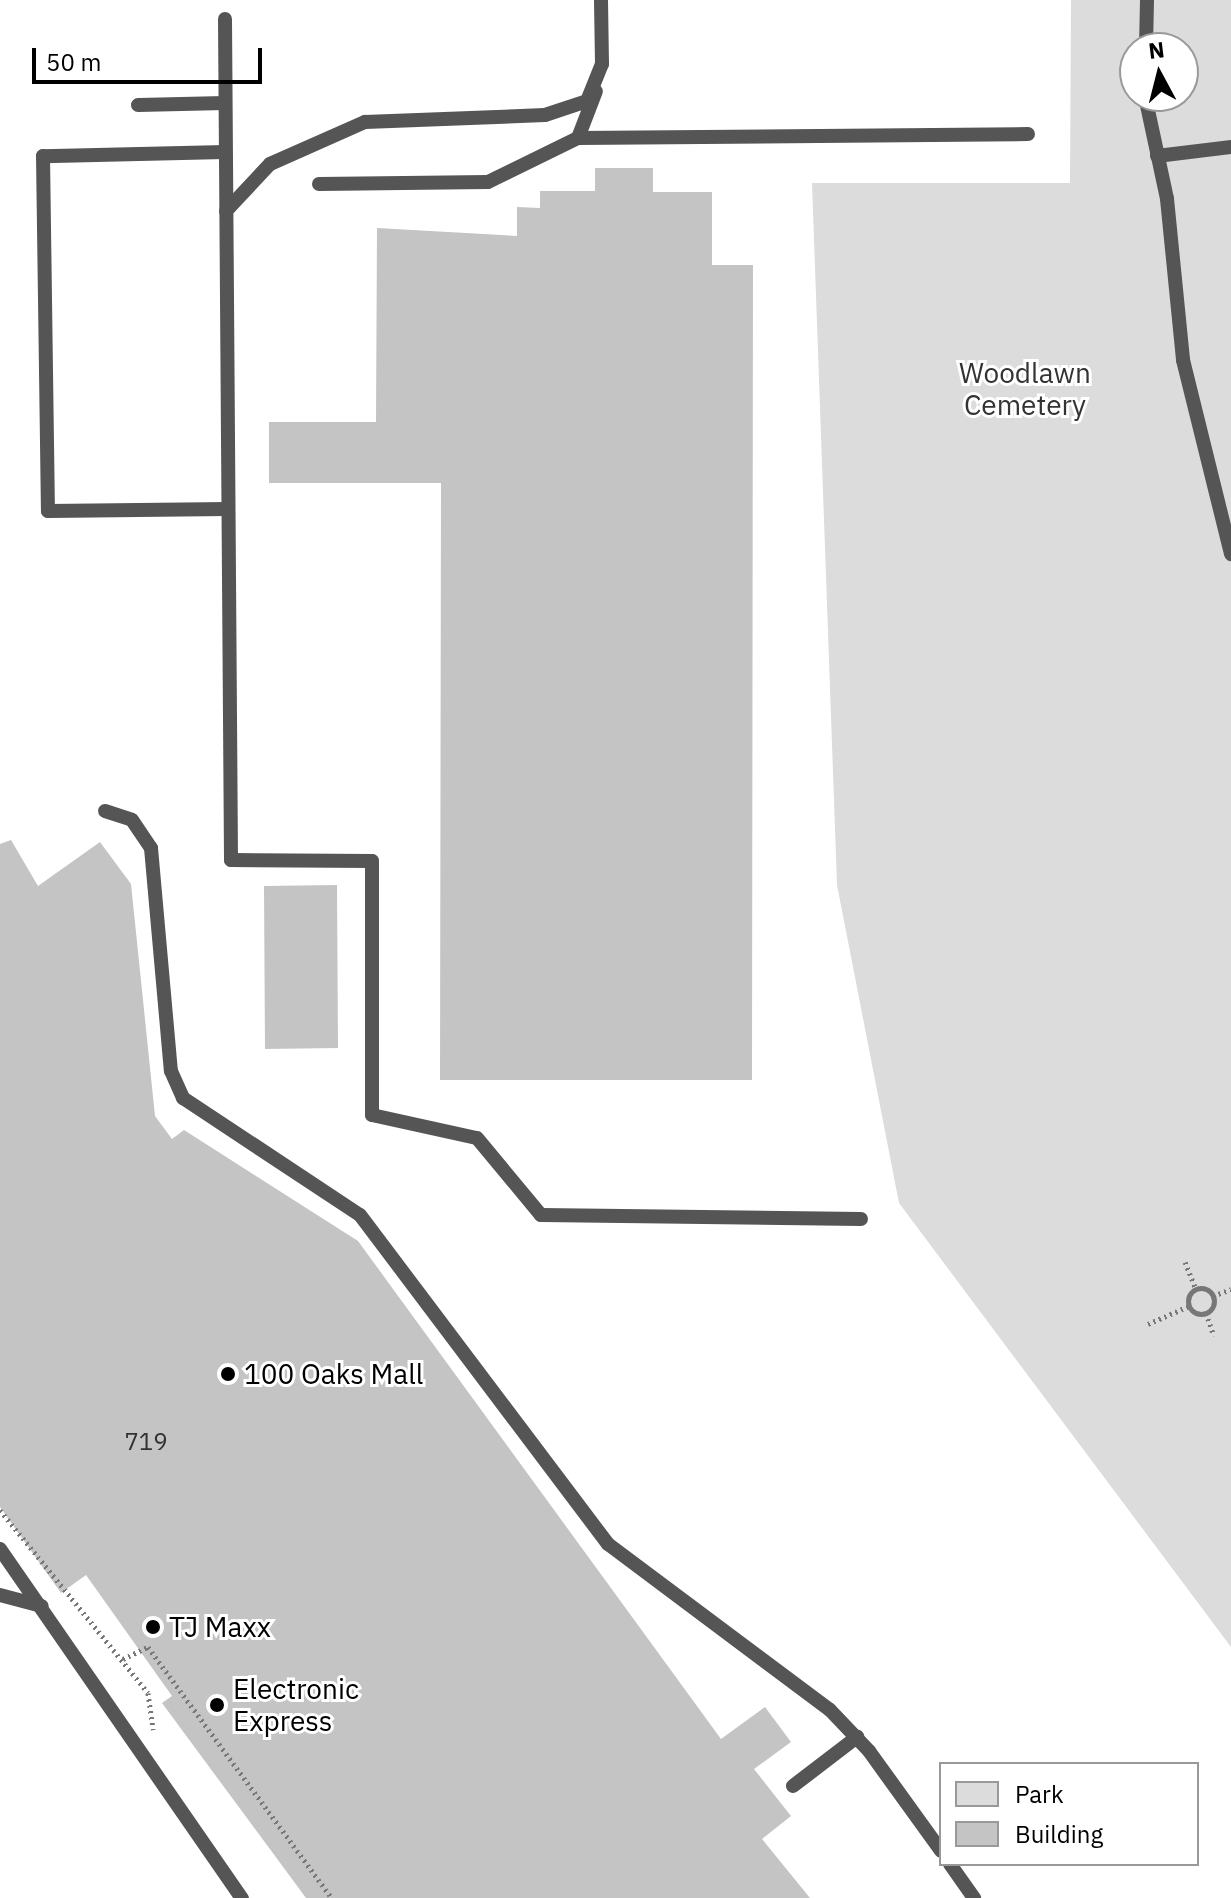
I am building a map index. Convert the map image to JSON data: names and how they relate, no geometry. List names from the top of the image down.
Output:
{
  "parks": ["Woodlawn Cemetery"],
  "places": ["100 Oaks Mall", "TJ Maxx", "Electronic Express"],
  "house_numbers": ["719"],
  "legend": ["Park", "Building"],
  "scale_bar": "50 m",
  "north": "top"
}
